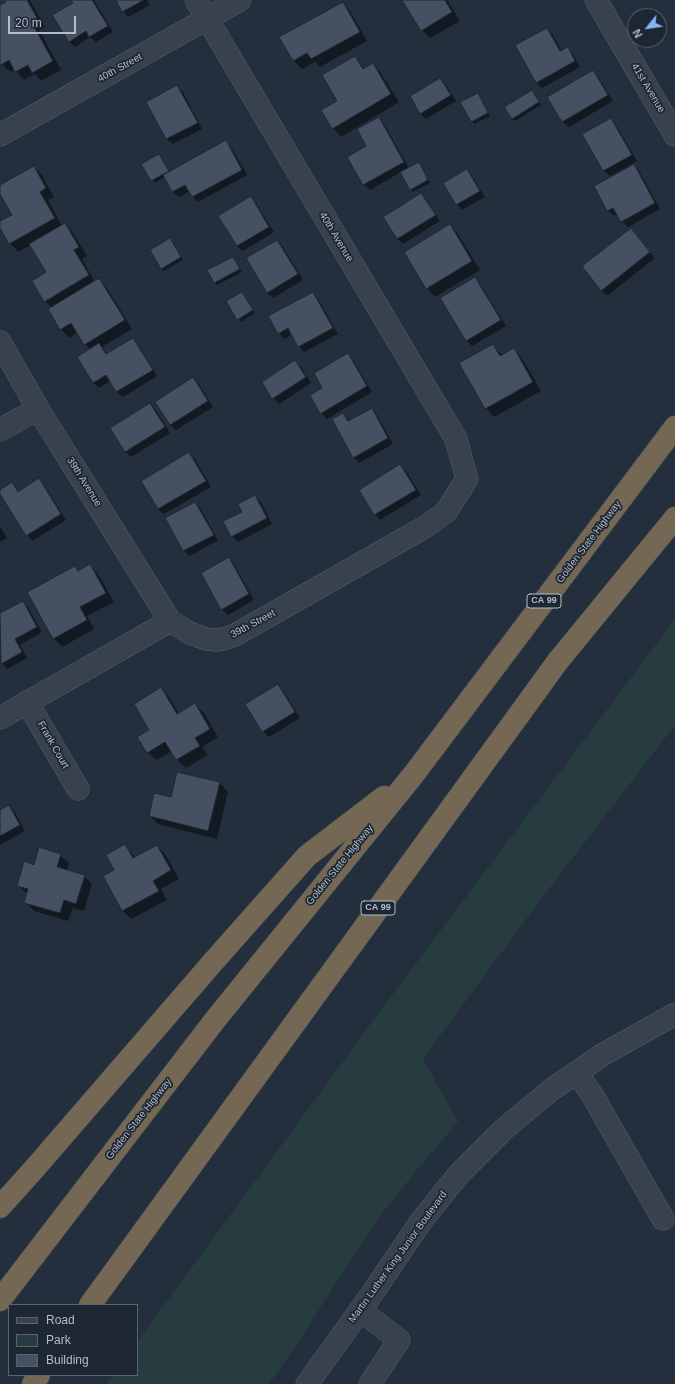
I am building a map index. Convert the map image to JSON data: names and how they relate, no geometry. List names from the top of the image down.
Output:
{
  "streets": {
    "highway": ["Golden State Highway", "CA 99"],
    "street": [
      "40th Street",
      "41st Avenue",
      "40th Avenue",
      "39th Avenue",
      "39th Street",
      "Frank Court",
      "Martin Luther King Junior Boulevard"
    ]
  },
  "crossings": [
    ["40th Street", "40th Avenue"],
    ["40th Avenue", "39th Street"],
    ["39th Avenue", "39th Street"]
  ],
  "legend": ["Road", "Park", "Building"],
  "scale_bar": "20 m",
  "north": "bottom left"
}
